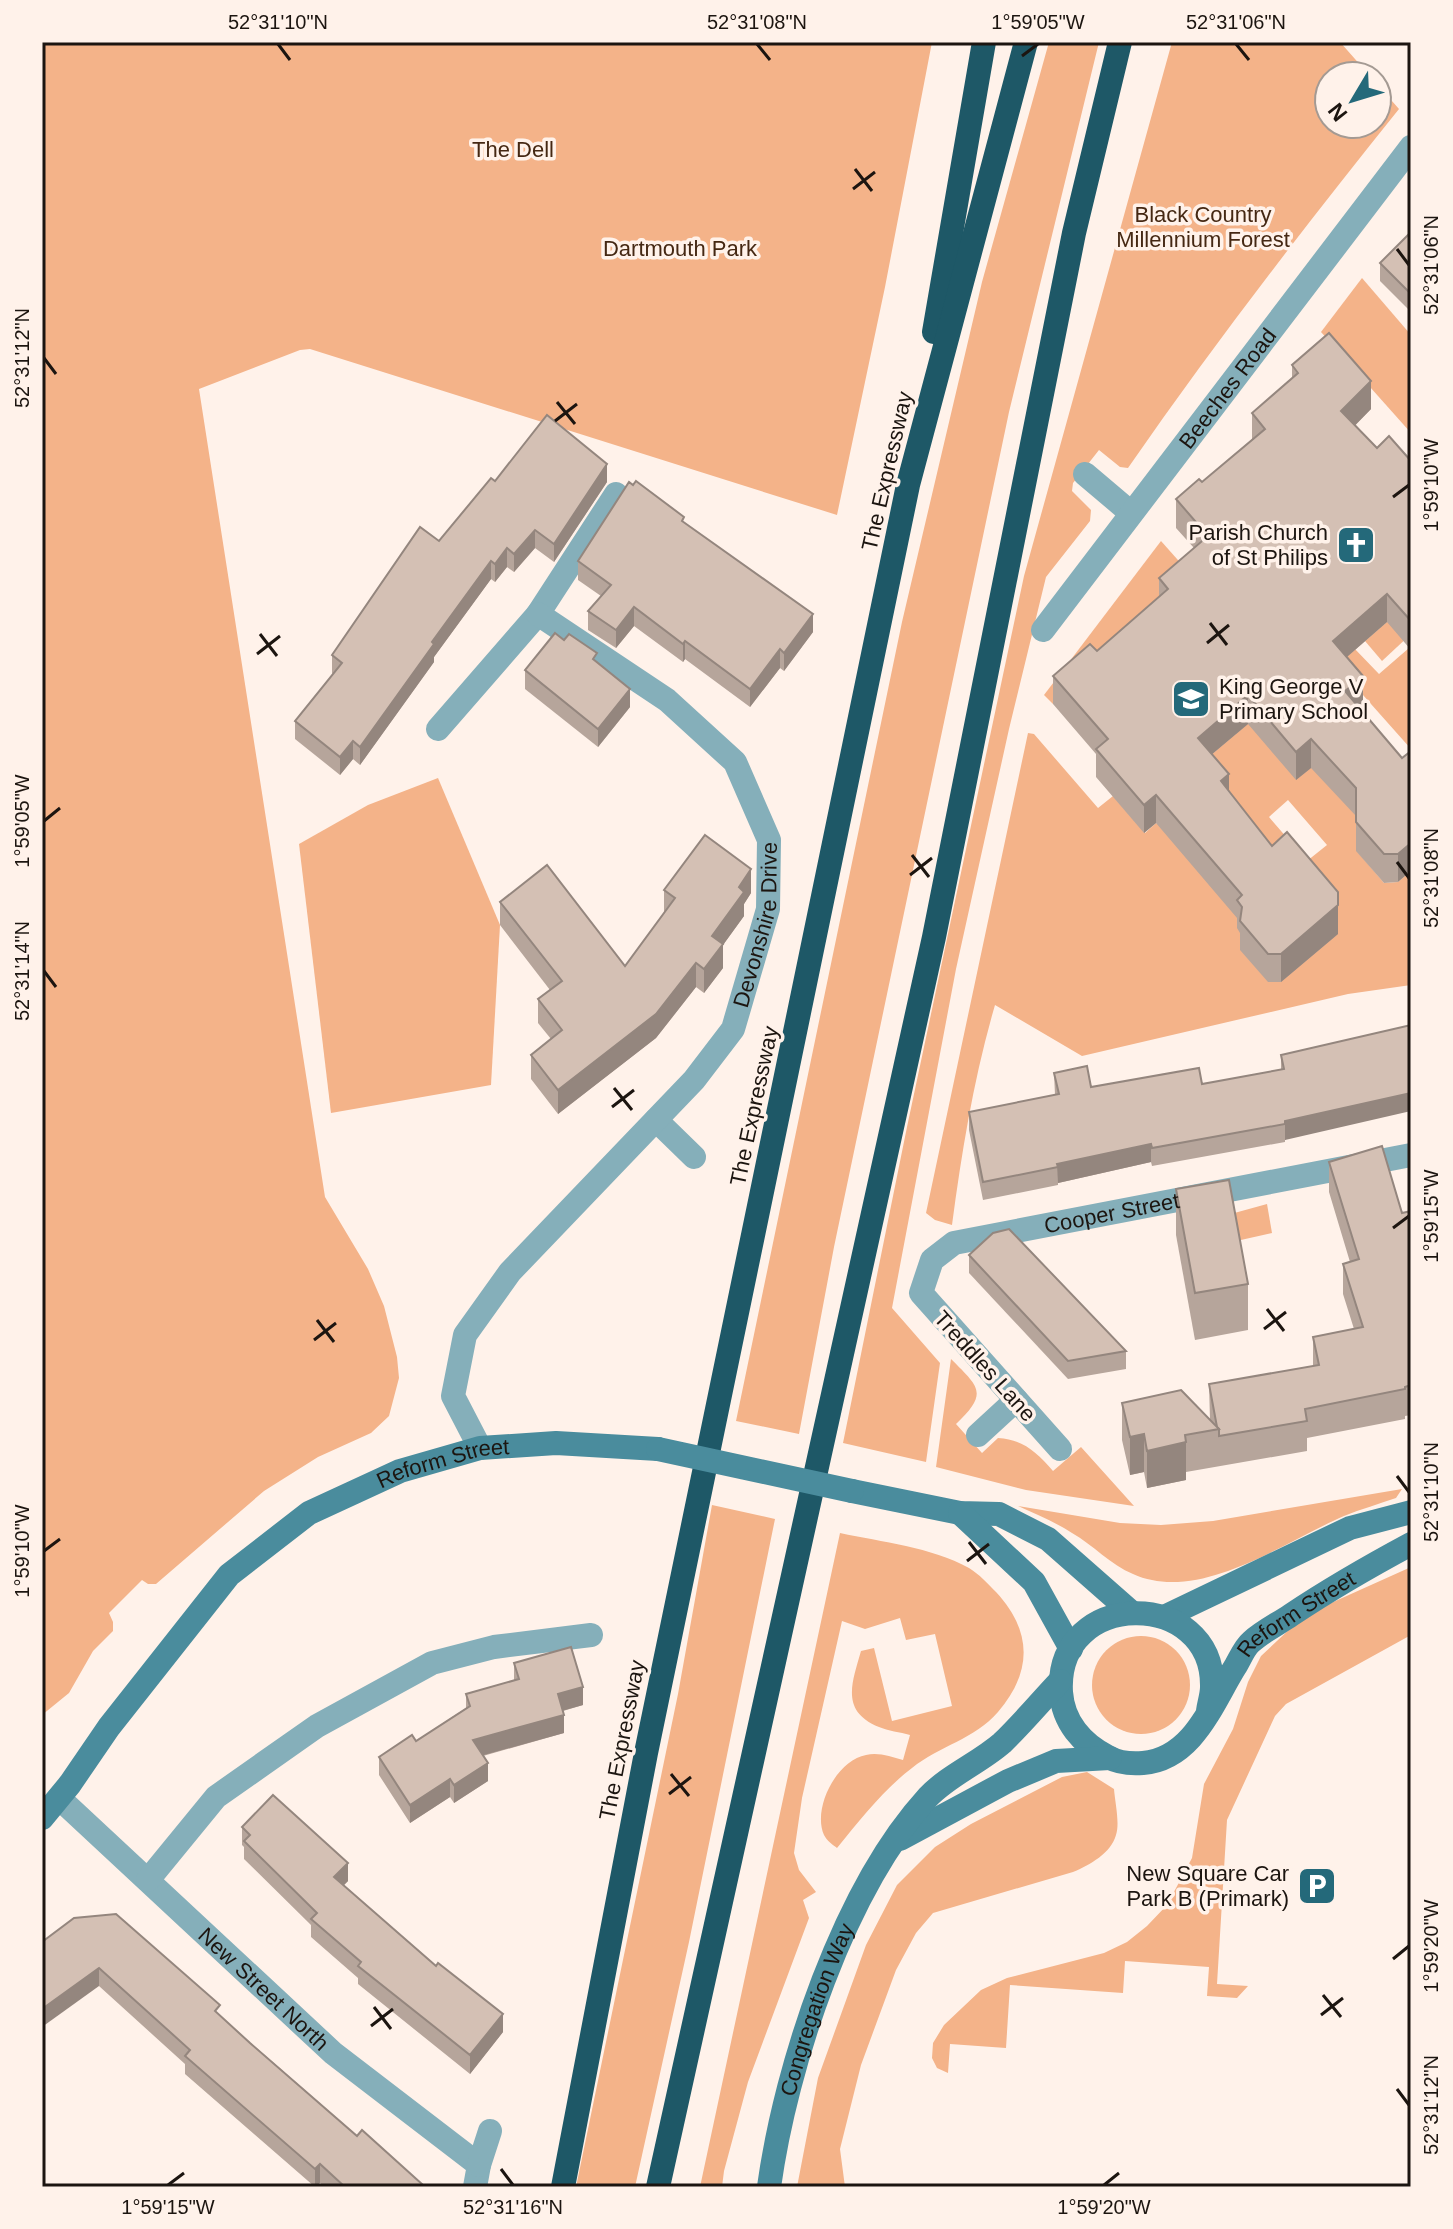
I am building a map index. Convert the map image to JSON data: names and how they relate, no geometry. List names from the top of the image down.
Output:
{
  "streets": {
    "highway": ["The Expressway"],
    "street": [
      "Beeches Road",
      "Devonshire Drive",
      "Cooper Street",
      "Treddles Lane",
      "Reform Street",
      "New Street North",
      "Congregation Way"
    ]
  },
  "crossings": [
    ["Devonshire Drive", "Reform Street"],
    ["Cooper Street", "Treddles Lane"],
    ["Reform Street", "New Street North"],
    ["Reform Street", "Congregation Way"]
  ],
  "parks": ["The Dell", "Black Country Millennium Forest", "Dartmouth Park"],
  "places": {
    "church": ["Parish Church of St Philips"],
    "school or university": ["King George V Primary School"],
    "parking": ["New Square Car Park B (Primark)"]
  },
  "north": "bottom left",
  "coordinates": [
    "52°31'10\"N",
    "52°31'08\"N",
    "1°59'05\"W",
    "52°31'06\"N",
    "52°31'12\"N",
    "1°59'10\"W",
    "52°31'14\"N",
    "1°59'15\"W",
    "1°59'20\"W",
    "52°31'16\"N"
  ]
}
